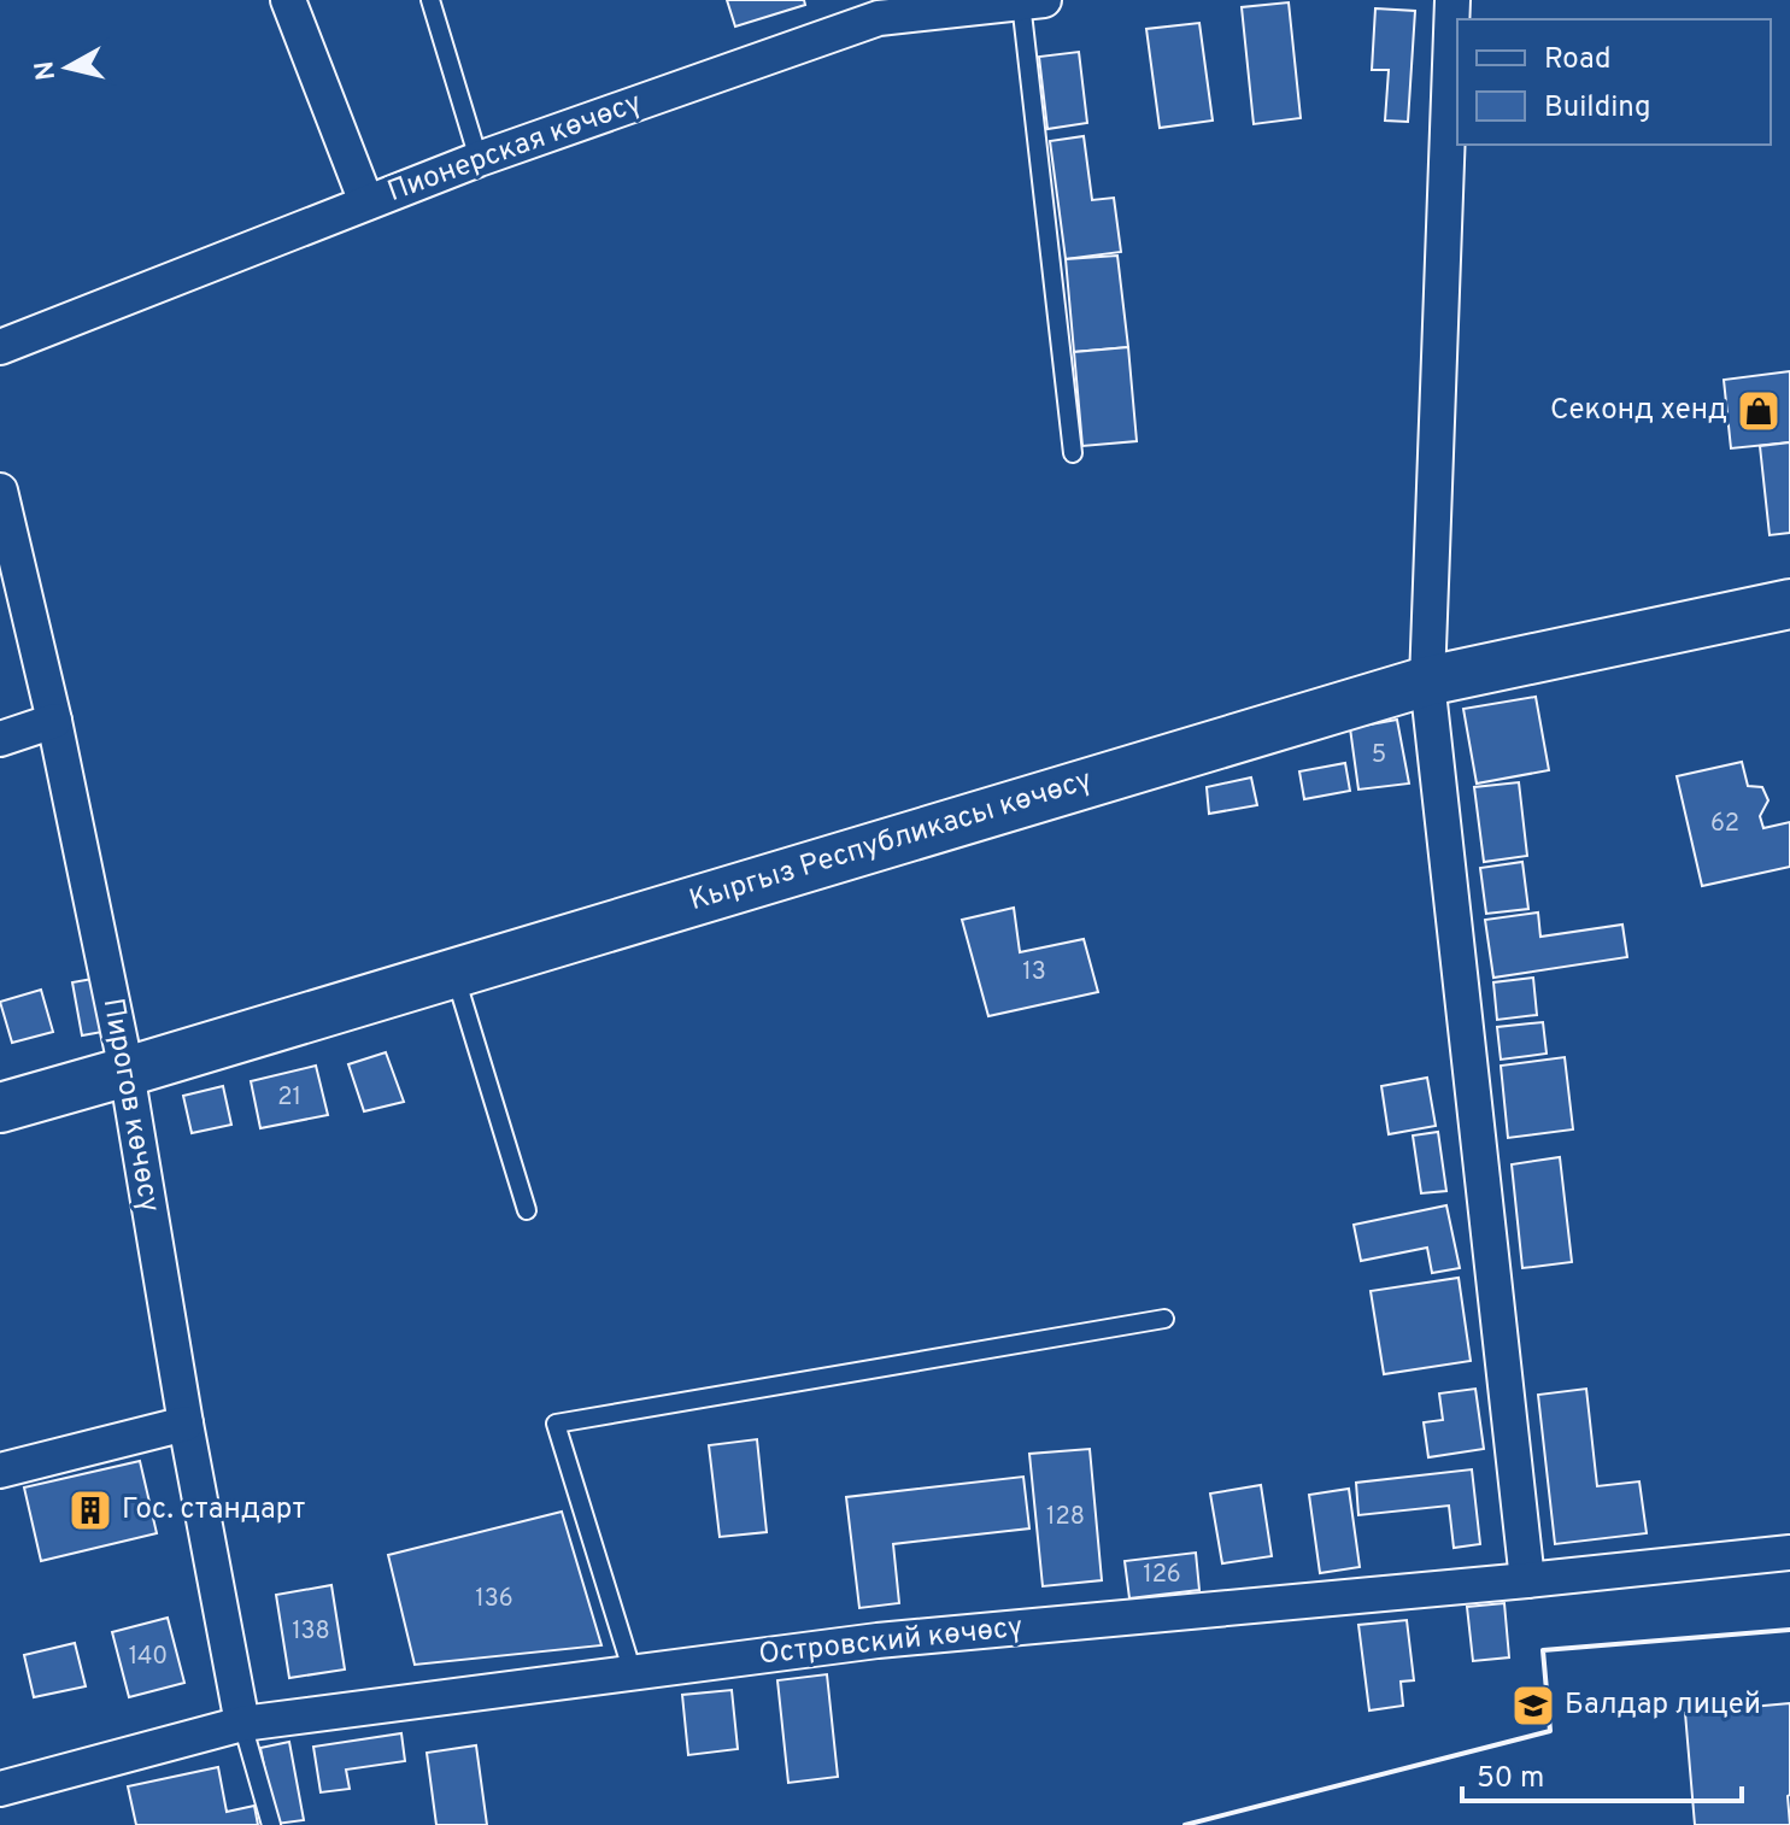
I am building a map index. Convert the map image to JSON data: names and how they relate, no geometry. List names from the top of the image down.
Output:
{
  "streets": {
    "main road": ["Кыргыз Республикасы көчөсү"],
    "street": ["Пионерская көчөсү", "Пирогов көчөсү", "Островский көчөсү"]
  },
  "crossings": [
    ["Кыргыз Республикасы көчөсү", "Пирогов көчөсү"],
    ["Пирогов көчөсү", "Островский көчөсү"]
  ],
  "places": {
    "shop": ["Секонд хенд"],
    "building": ["Гос. стандарт"],
    "school or university": ["Балдар лицей"]
  },
  "house_numbers": [
    "5",
    "62",
    "13",
    "21",
    "128",
    "126",
    "136",
    "138",
    "140"
  ],
  "legend": ["Road", "Building"],
  "scale_bar": "50 m",
  "north": "left"
}
